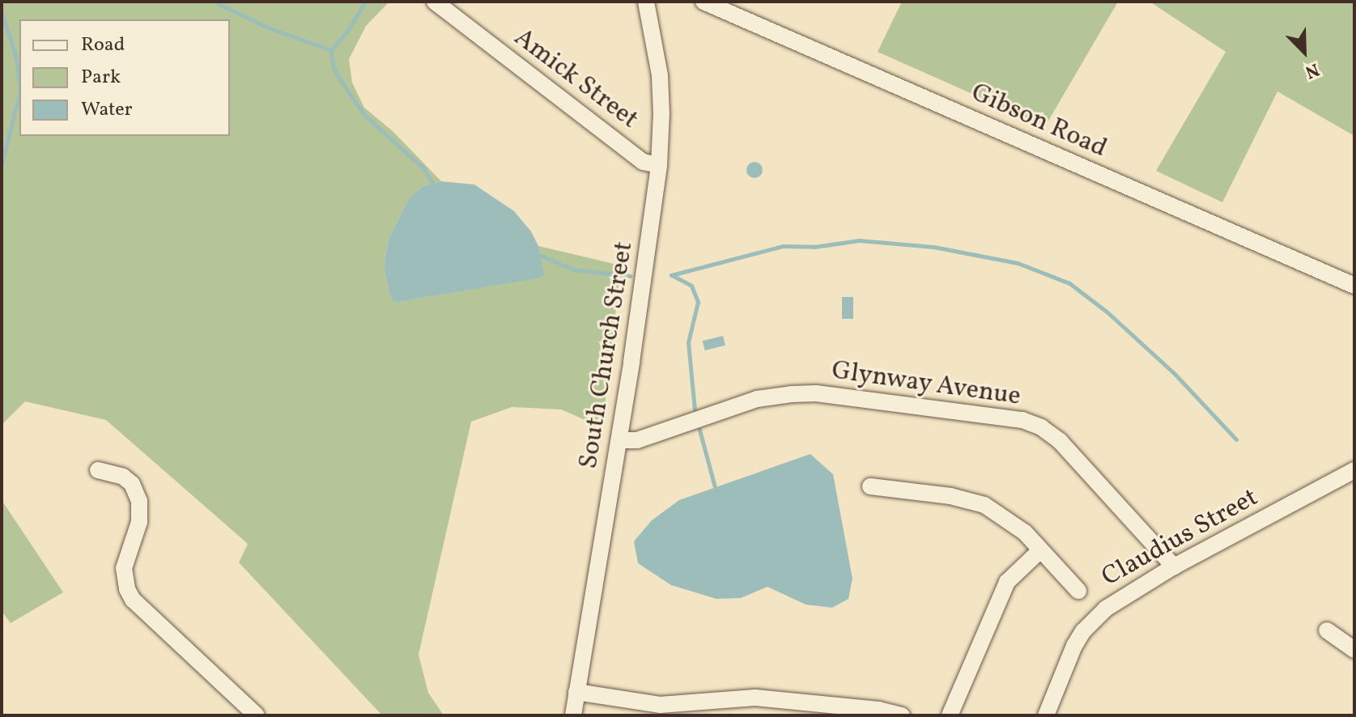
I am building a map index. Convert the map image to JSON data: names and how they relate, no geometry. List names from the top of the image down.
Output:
{
  "streets": {
    "street": [
      "Amick Street",
      "Gibson Road",
      "South Church Street",
      "Glynway Avenue",
      "Claudius Street"
    ]
  },
  "crossings": [
    ["Amick Street", "South Church Street"],
    ["South Church Street", "Glynway Avenue"],
    ["Glynway Avenue", "Claudius Street"]
  ],
  "legend": ["Road", "Park", "Water"],
  "north": "bottom right"
}
